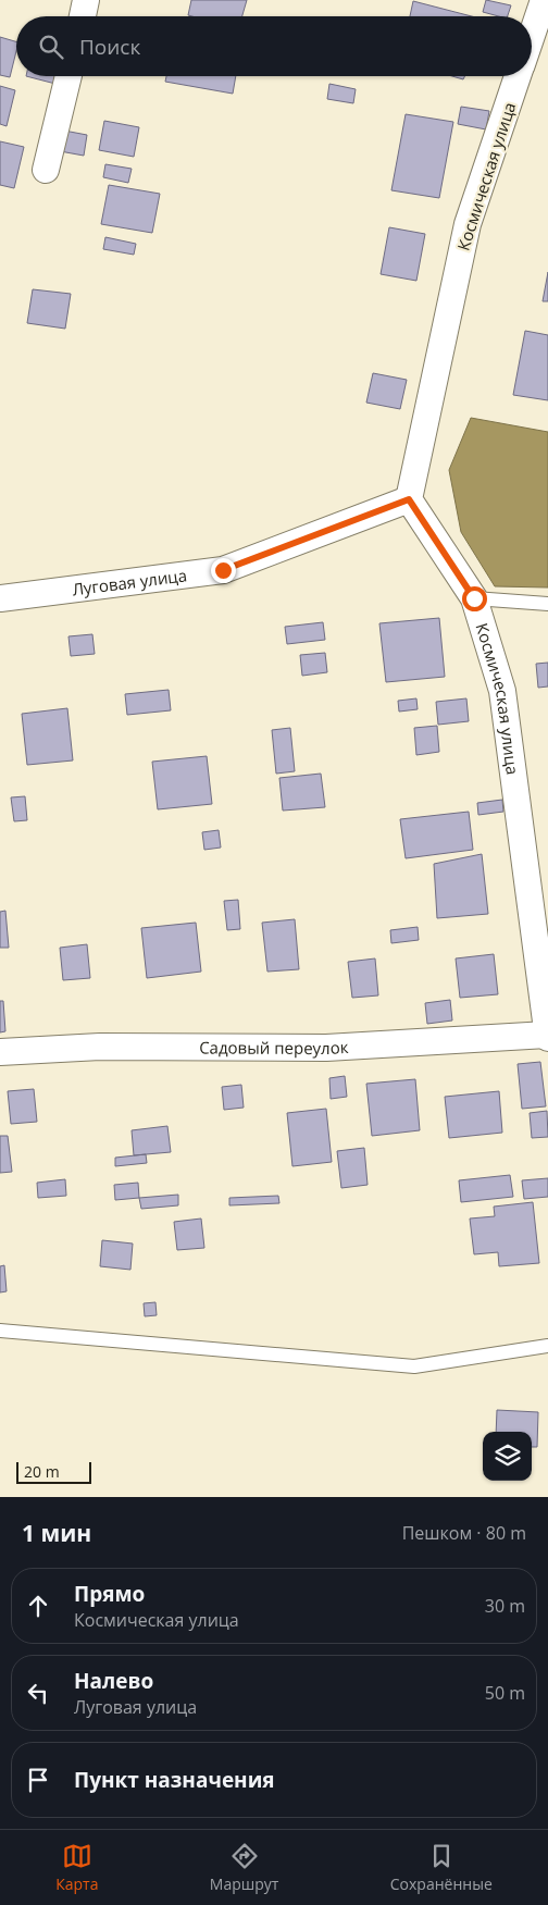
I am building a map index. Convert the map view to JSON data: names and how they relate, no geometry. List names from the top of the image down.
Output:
{
  "streets": {
    "street": ["Космическая улица", "Луговая улица", "Садовый переулок"]
  },
  "crossings": [
    ["Космическая улица", "Луговая улица"],
    ["Космическая улица", "Садовый переулок"]
  ],
  "scale_bar": "20 m",
  "page": {
    "search": "Поиск",
    "scale": "20 m",
    "heading": ["1 мин", "Пешком · 80 m"],
    "list": [
      ["Прямо", "Космическая улица", "30 m"],
      ["Налево", "Луговая улица", "50 m"],
      "Пункт назначения"
    ],
    "nav": ["Карта", "Маршрут", "Сохранённые"]
  }
}
